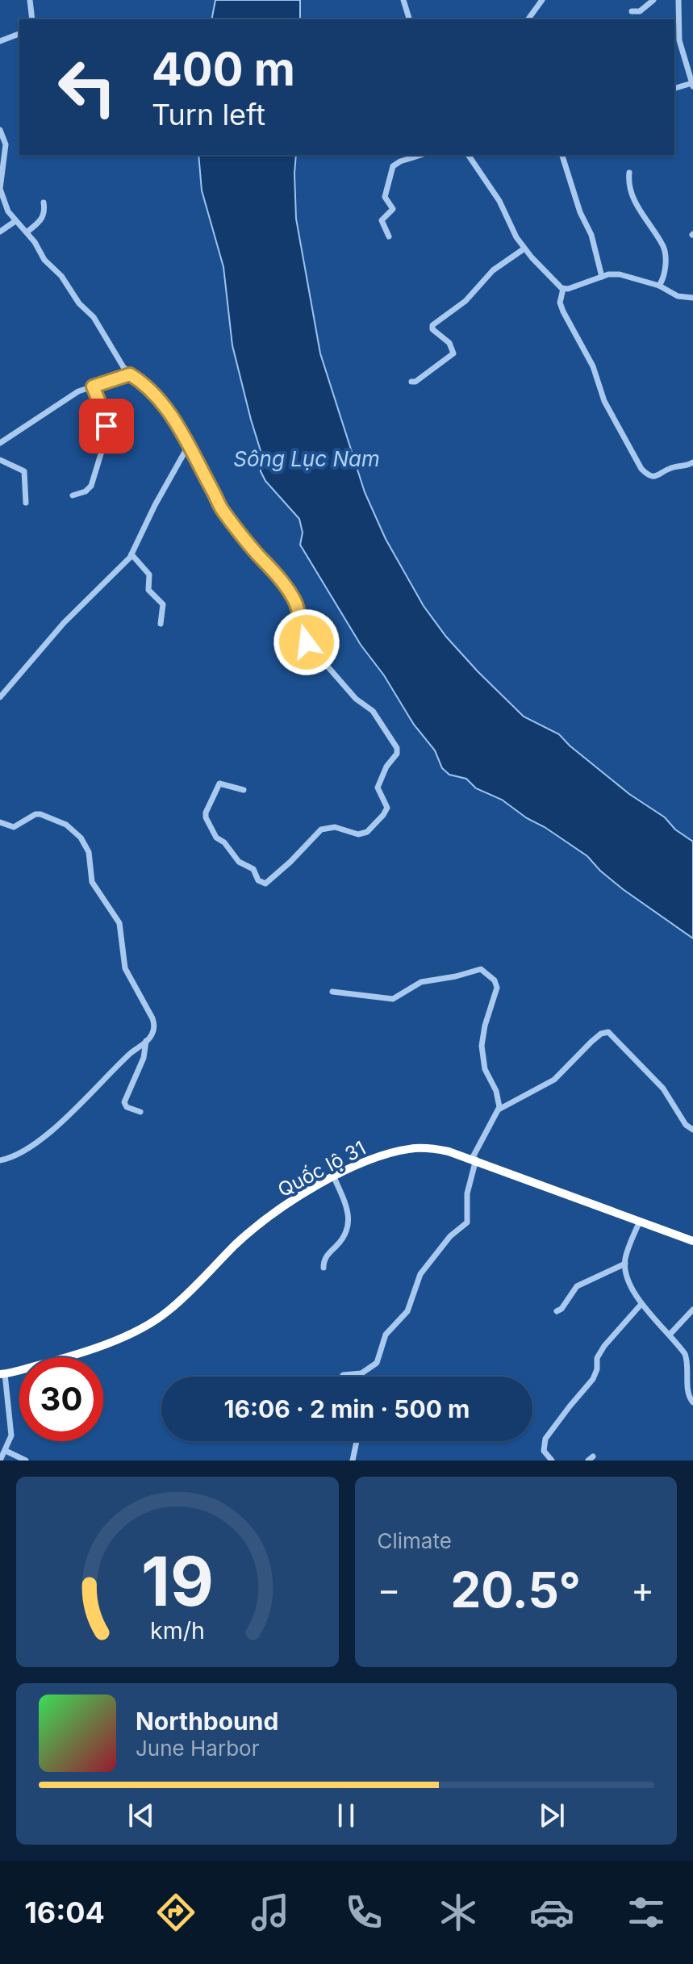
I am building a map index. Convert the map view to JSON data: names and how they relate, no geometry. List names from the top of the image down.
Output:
{
  "streets": {
    "highway": ["Quốc lộ 31"]
  },
  "water": ["Sông Lục Nam"],
  "page": {
    "turn": ["400 m", "Turn left"],
    "limit": "30",
    "trip": "16:06 · 2 min · 500 m",
    "tile": "Climate",
    "heat": ["−", "20.5°", "+"],
    "song": ["Northbound", "June Harbor"],
    "tabs": "16:04",
    "gauge": ["19", "km/h"]
  }
}
